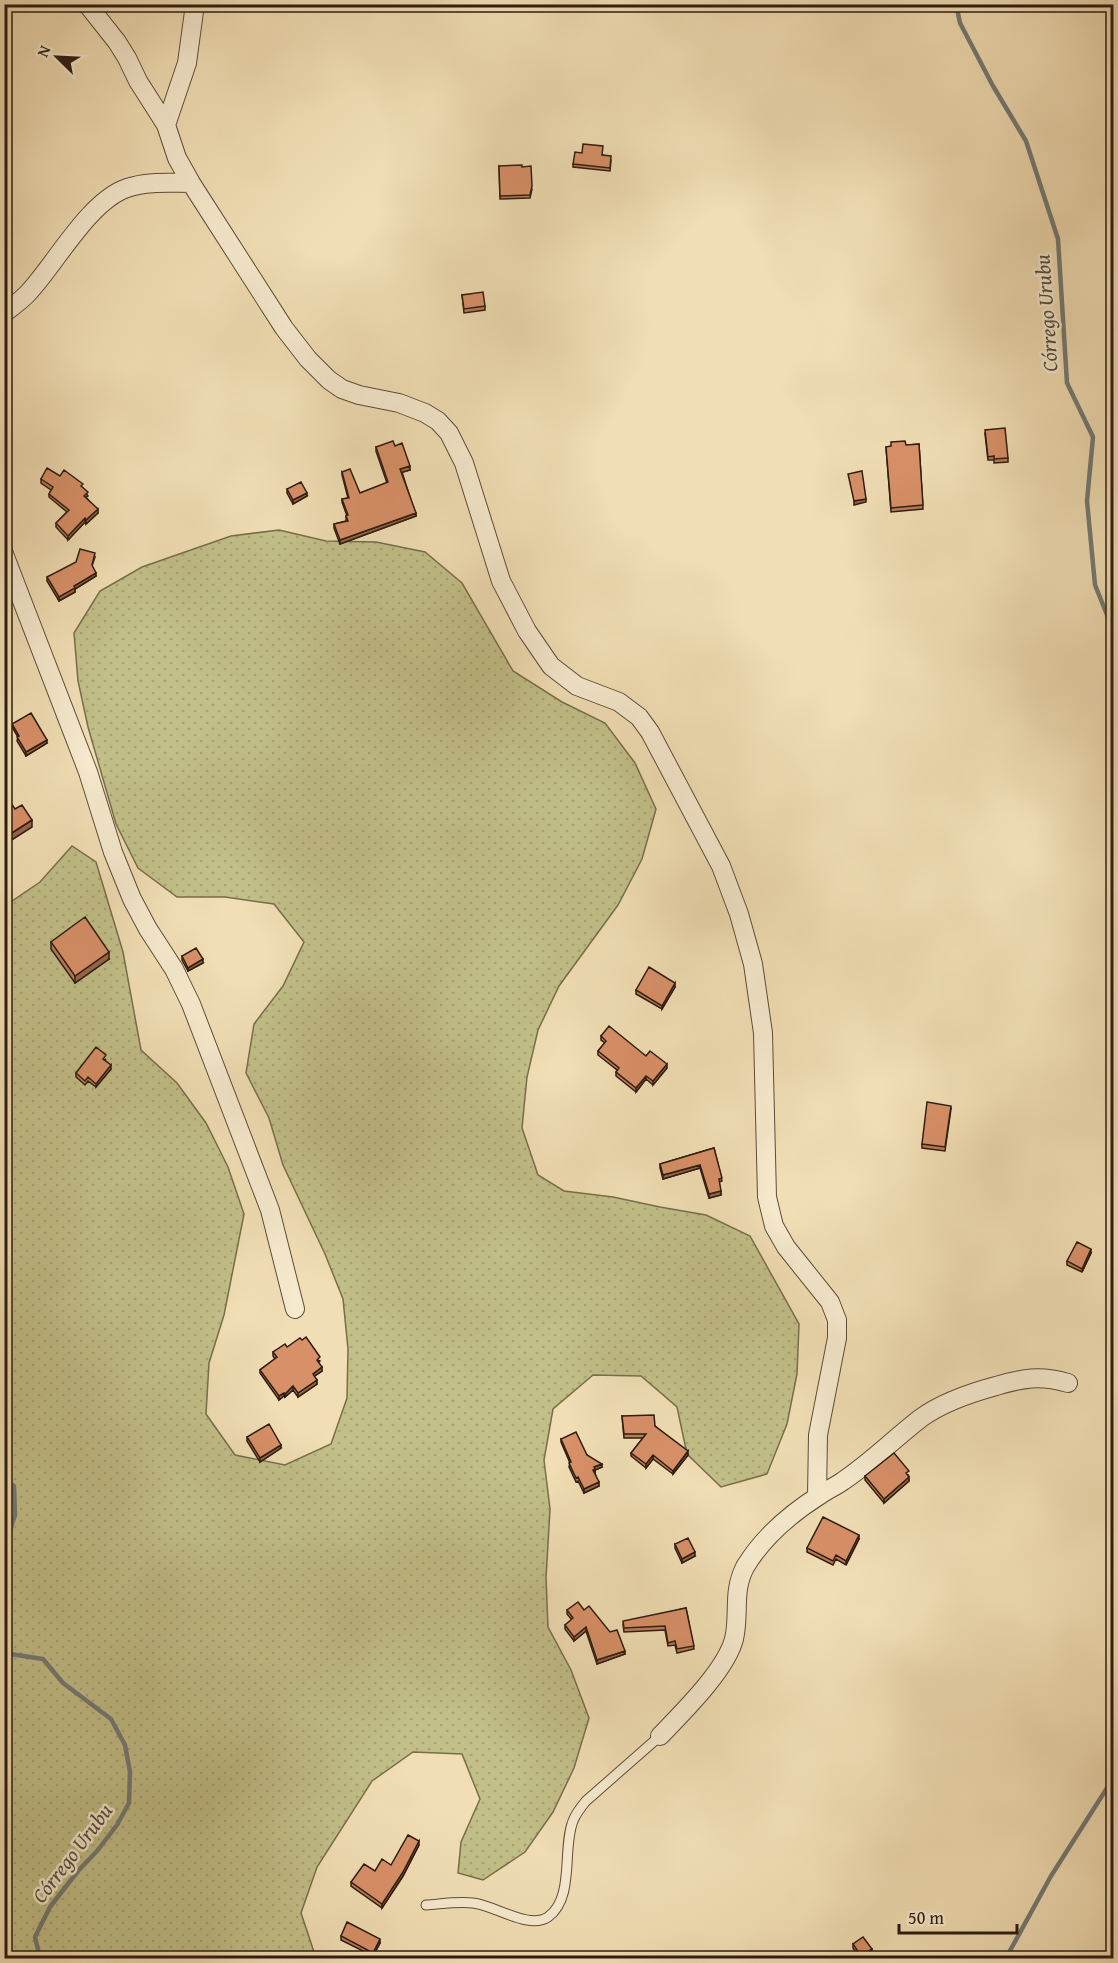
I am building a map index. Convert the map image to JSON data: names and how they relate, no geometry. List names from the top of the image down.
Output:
{
  "water": ["Córrego Urubu"],
  "scale_bar": "50 m",
  "north": "top left"
}
